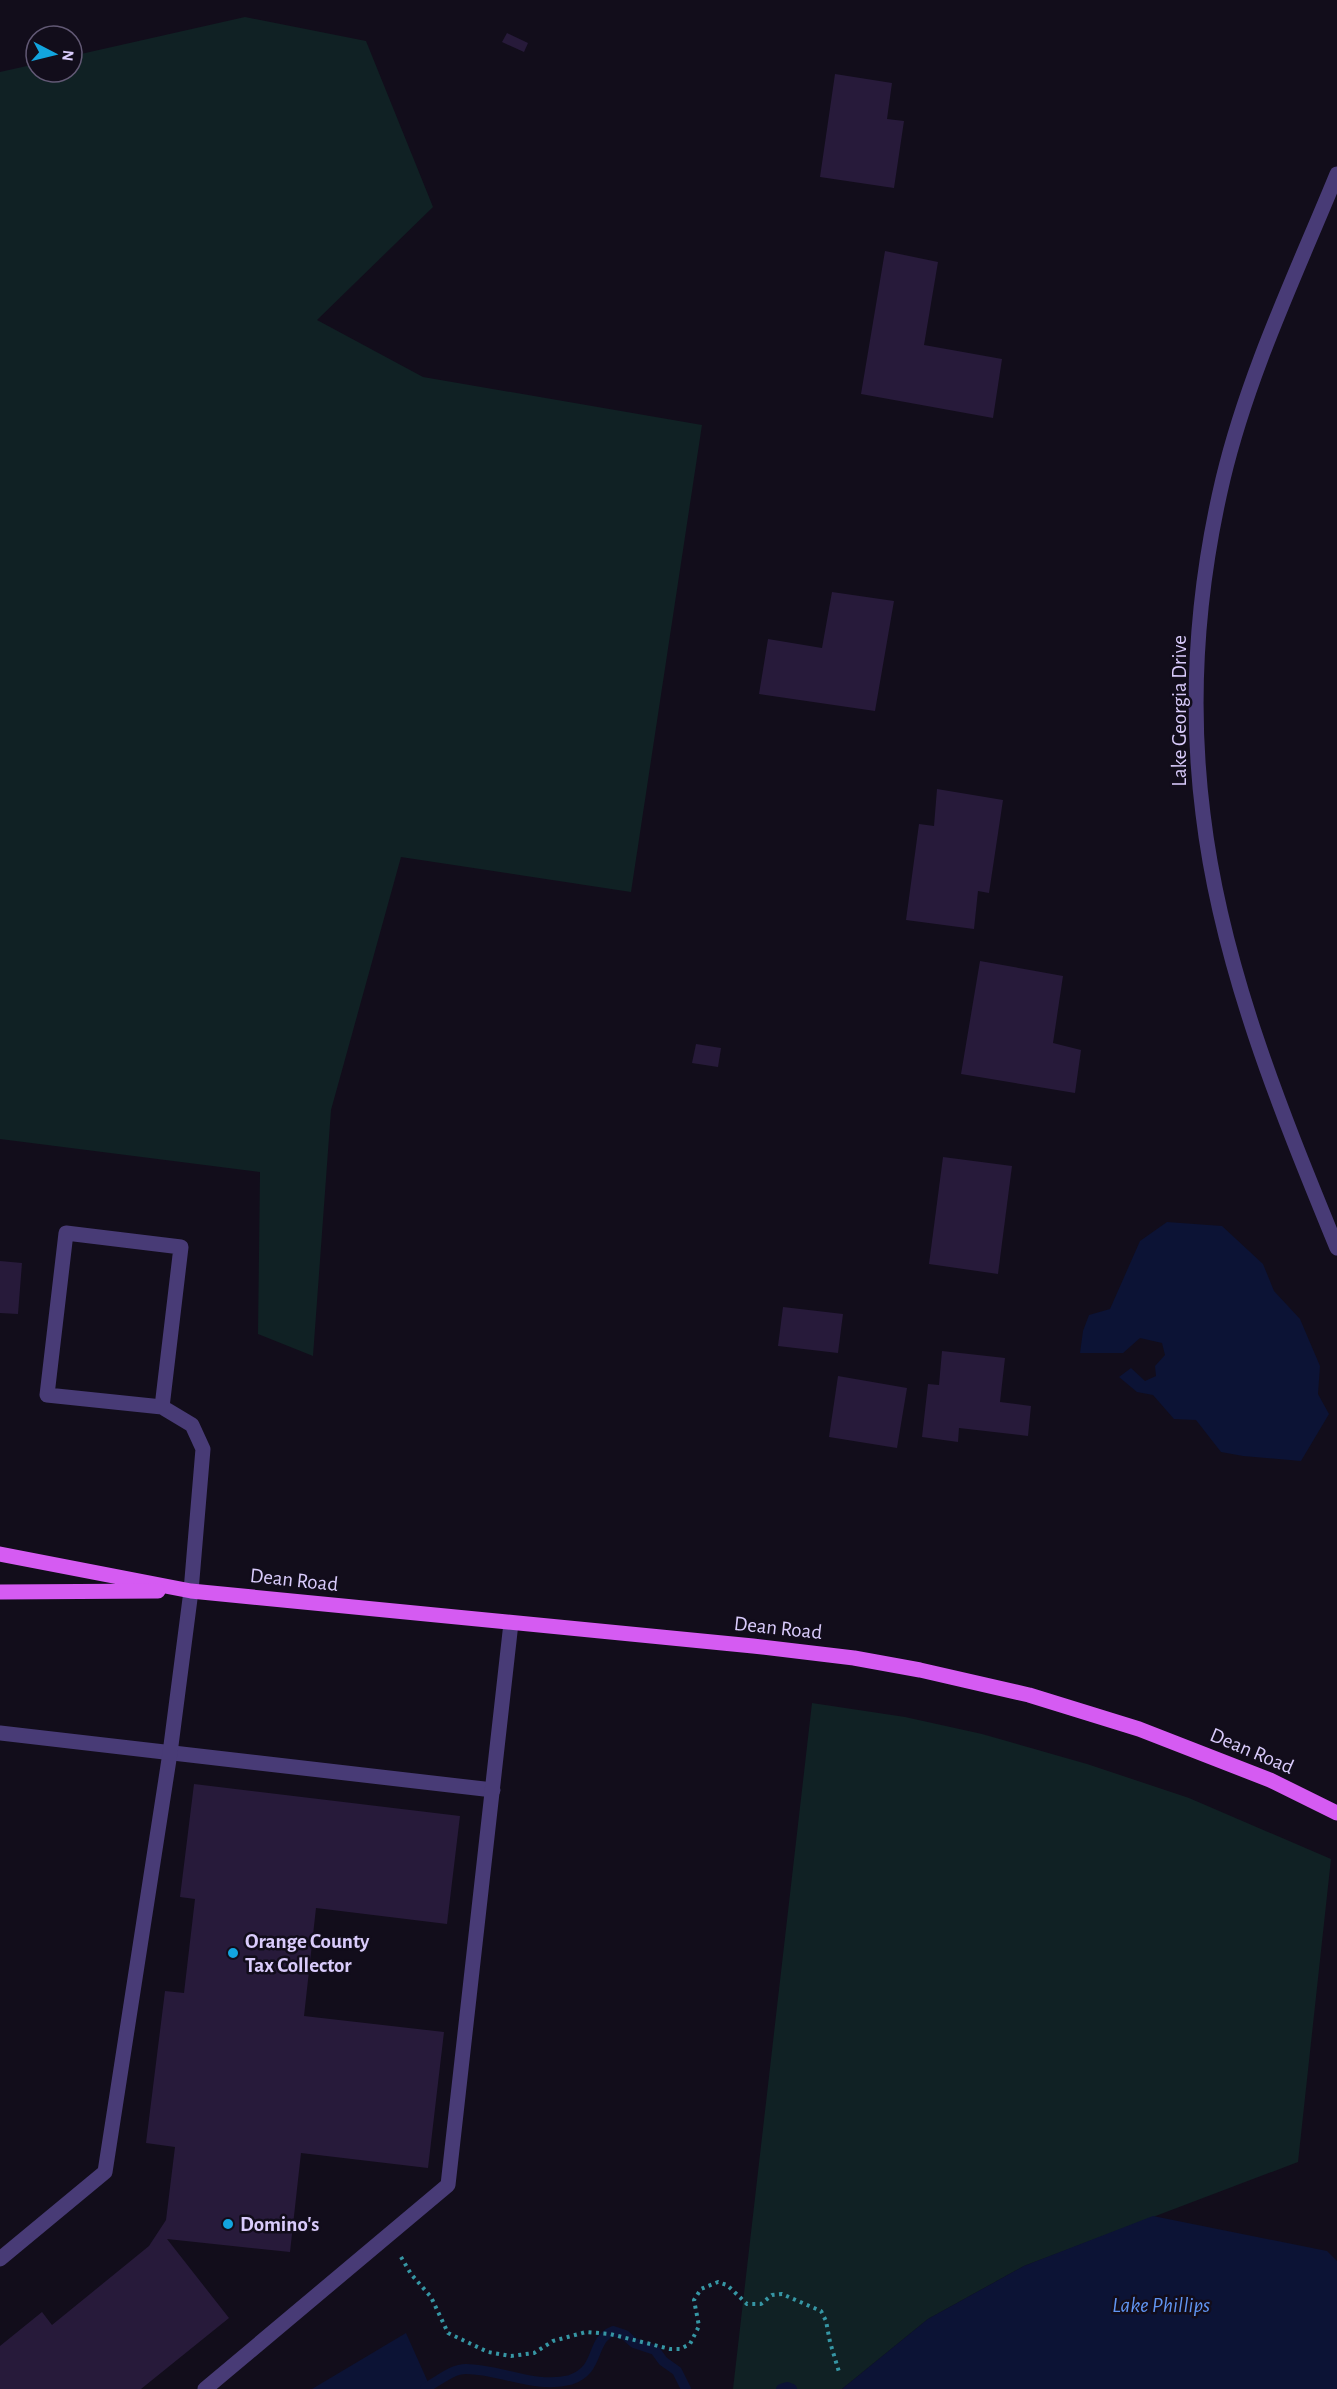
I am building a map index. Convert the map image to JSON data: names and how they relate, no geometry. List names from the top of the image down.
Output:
{
  "streets": {
    "main road": ["Dean Road"],
    "street": ["Lake Georgia Drive"]
  },
  "water": ["Lake Phillips"],
  "places": ["Orange County Tax Collector", "Domino's"],
  "north": "right"
}
